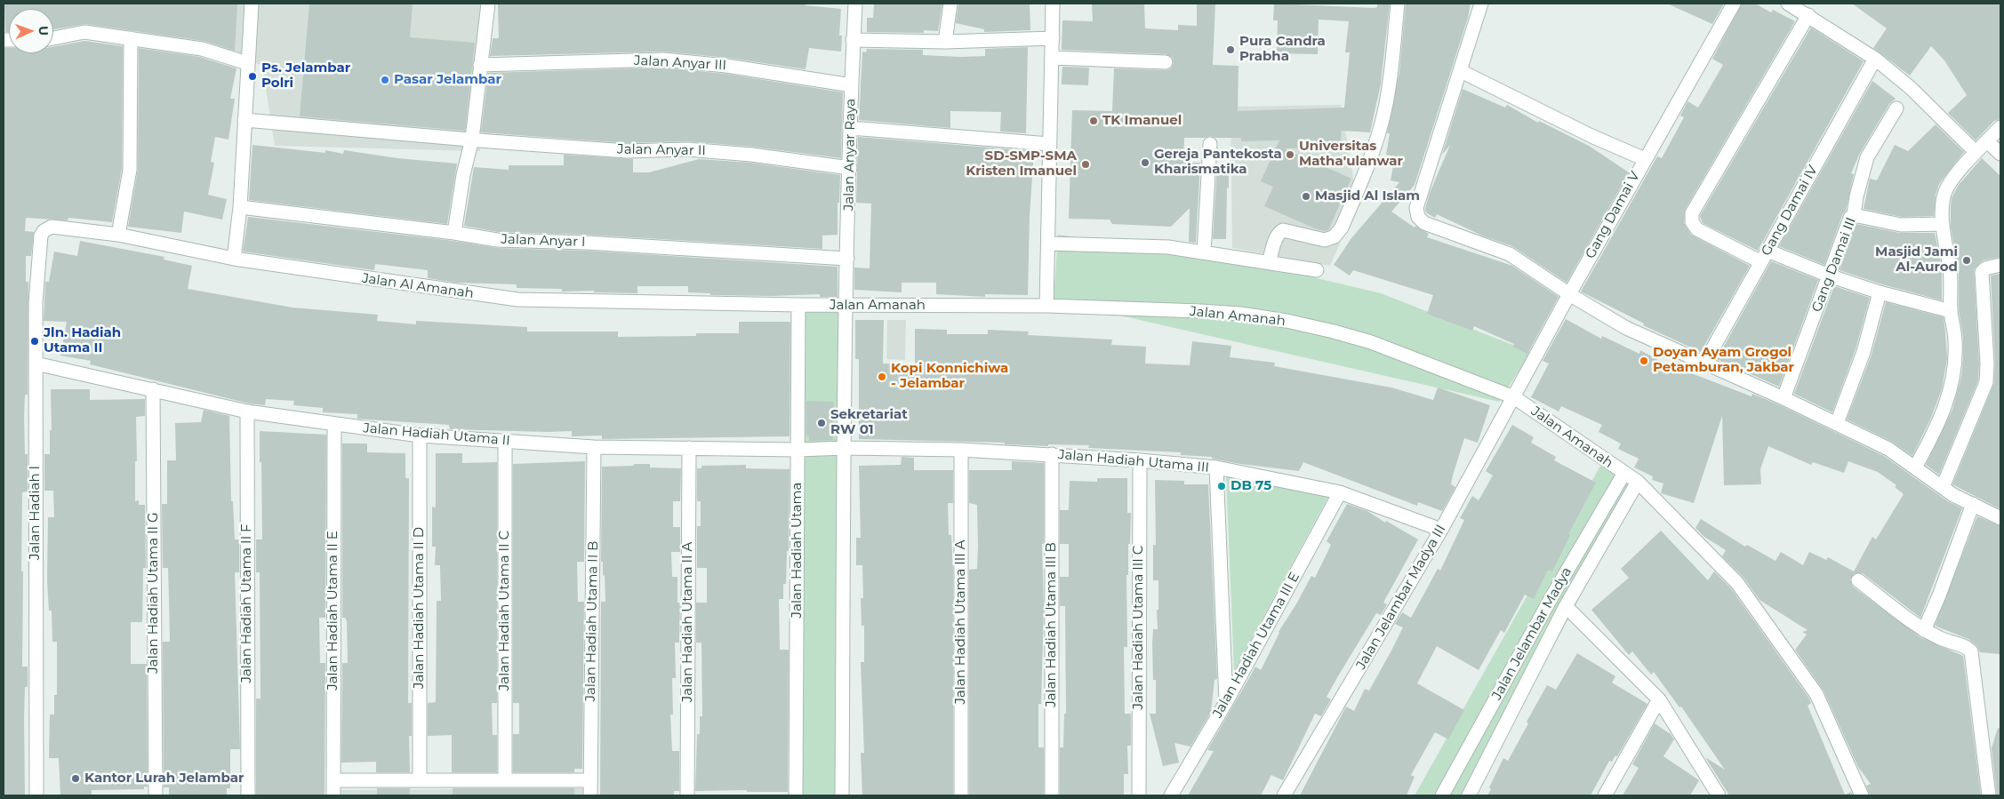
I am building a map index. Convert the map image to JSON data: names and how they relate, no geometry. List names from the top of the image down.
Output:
{
  "streets": {
    "street": [
      "Jalan Anyar III",
      "Jalan Anyar II",
      "Jalan Anyar Raya",
      "Gang Damai IV",
      "Gang Damai V",
      "Jalan Anyar I",
      "Gang Damai III",
      "Jalan Al Amanah",
      "Jalan Amanah",
      "Jalan Hadiah Utama II",
      "Jalan Hadiah Utama III",
      "Jalan Hadiah I",
      "Jalan Hadiah Utama",
      "Jalan Hadiah Utama II G",
      "Jalan Jelambar Madya III",
      "Jalan Hadiah Utama II F",
      "Jalan Hadiah Utama II D",
      "Jalan Hadiah Utama II E",
      "Jalan Hadiah Utama II C",
      "Jalan Hadiah Utama II B",
      "Jalan Hadiah Utama II A",
      "Jalan Hadiah Utama III A",
      "Jalan Hadiah Utama III B",
      "Jalan Hadiah Utama III C",
      "Jalan Jelambar Madya",
      "Jalan Hadiah Utama III E"
    ]
  },
  "crossings": [
    ["Jalan Anyar III", "Jalan Anyar Raya"],
    ["Jalan Anyar II", "Jalan Anyar Raya"],
    ["Jalan Anyar Raya", "Jalan Anyar I"],
    ["Jalan Anyar Raya", "Jalan Amanah"],
    ["Gang Damai V", "Jalan Amanah"],
    ["Gang Damai V", "Jalan Jelambar Madya III"],
    ["Jalan Al Amanah", "Jalan Amanah"],
    ["Jalan Al Amanah", "Jalan Hadiah I"],
    ["Jalan Al Amanah", "Jalan Hadiah Utama"],
    ["Jalan Amanah", "Jalan Hadiah Utama"],
    ["Jalan Amanah", "Jalan Jelambar Madya III"],
    ["Jalan Amanah", "Jalan Jelambar Madya"],
    ["Jalan Hadiah Utama II", "Jalan Hadiah Utama III"],
    ["Jalan Hadiah Utama II", "Jalan Hadiah I"],
    ["Jalan Hadiah Utama II", "Jalan Hadiah Utama"],
    ["Jalan Hadiah Utama II", "Jalan Hadiah Utama II G"],
    ["Jalan Hadiah Utama II", "Jalan Hadiah Utama II F"],
    ["Jalan Hadiah Utama II", "Jalan Hadiah Utama II D"],
    ["Jalan Hadiah Utama II", "Jalan Hadiah Utama II E"],
    ["Jalan Hadiah Utama II", "Jalan Hadiah Utama II C"],
    ["Jalan Hadiah Utama II", "Jalan Hadiah Utama II B"],
    ["Jalan Hadiah Utama II", "Jalan Hadiah Utama II A"],
    ["Jalan Hadiah Utama III", "Jalan Jelambar Madya III"],
    ["Jalan Hadiah Utama III", "Jalan Hadiah Utama III A"],
    ["Jalan Hadiah Utama III", "Jalan Hadiah Utama III B"],
    ["Jalan Hadiah Utama III", "Jalan Hadiah Utama III C"],
    ["Jalan Hadiah Utama III", "Jalan Hadiah Utama III E"]
  ],
  "places": [
    "Pura Candra Prabha",
    "Ps. Jelambar Polri",
    "Pasar Jelambar",
    "TK Imanuel",
    "Universitas Matha'ulanwar",
    "Gereja Pantekosta Kharismatika",
    "SD-SMP-SMA Kristen Imanuel",
    "Masjid Al Islam",
    "Masjid Jami Al-Aurod",
    "Jln. Hadiah Utama II",
    "Doyan Ayam Grogol Petamburan, Jakbar",
    "Kopi Konnichiwa - Jelambar",
    "Sekretariat RW 01",
    "DB 75",
    "Kantor Lurah Jelambar"
  ],
  "north": "right"
}
